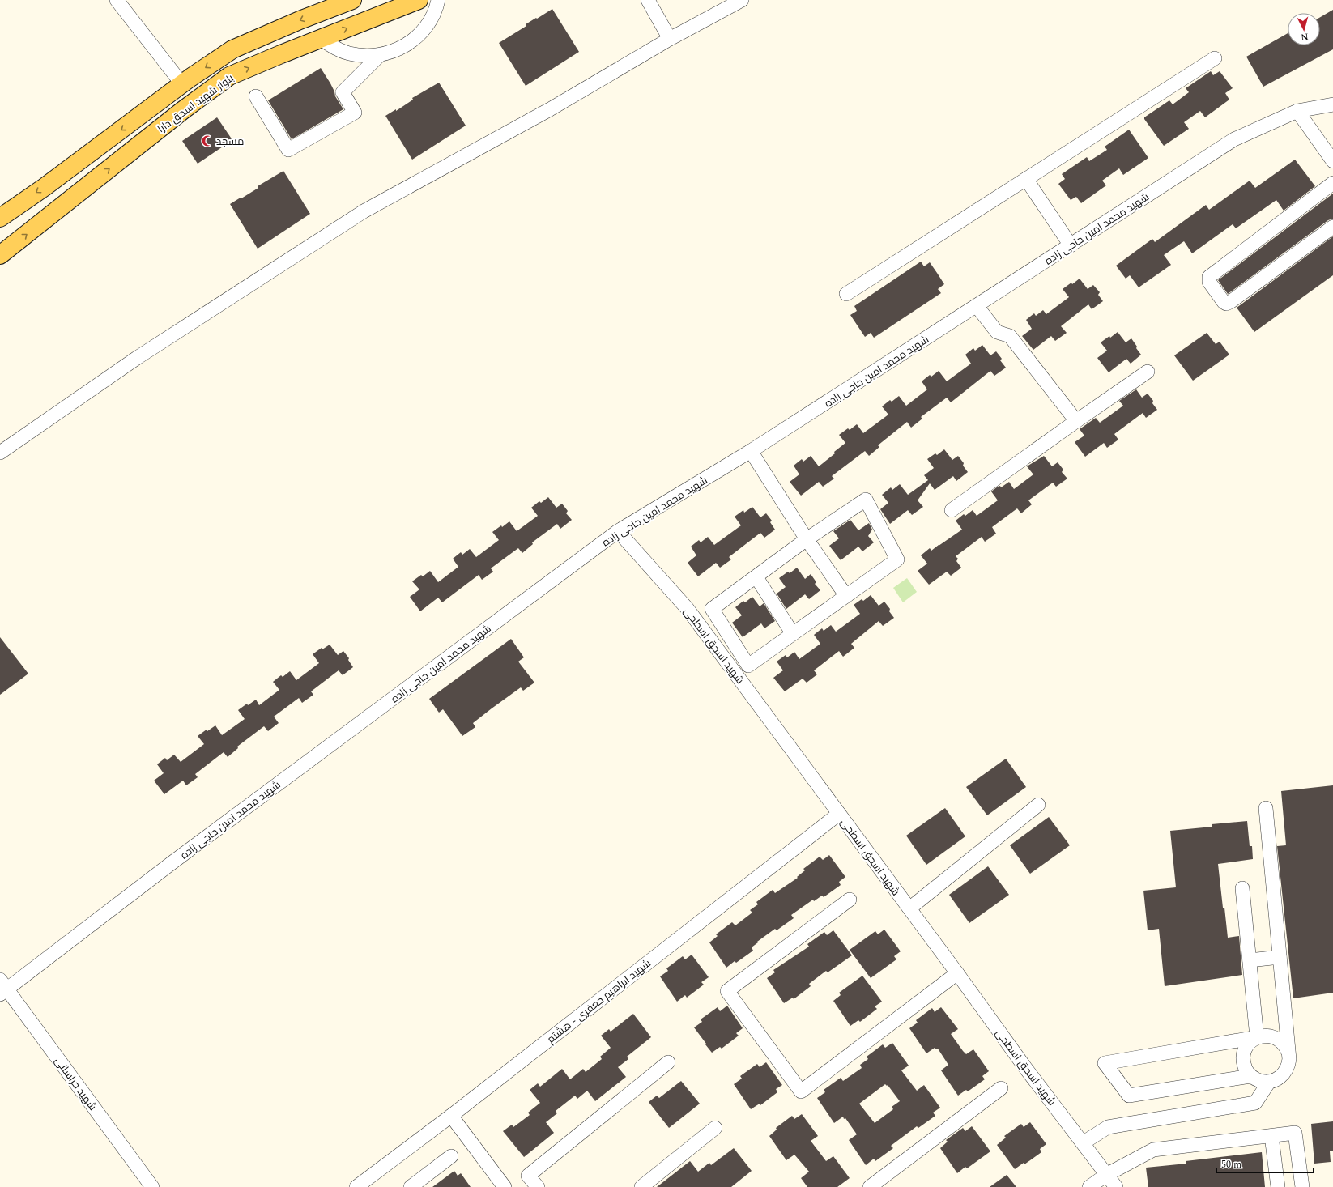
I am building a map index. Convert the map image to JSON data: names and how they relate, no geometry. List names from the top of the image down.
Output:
{
  "streets": {
    "main road": ["بلوار شهید اسحق دارا"],
    "street": [
      "شهید محمد امین حاجی زاده",
      "شهید اسحق اسطحی",
      "شهید ابراهیم جعفری - هشتم",
      "شهید خراسانی"
    ]
  },
  "crossings": [
    ["شهید محمد امین حاجی زاده", "شهید اسحق اسطحی"],
    ["شهید محمد امین حاجی زاده", "شهید خراسانی"],
    ["شهید اسحق اسطحی", "شهید ابراهیم جعفری - هشتم"]
  ],
  "places": {
    "mosque": ["مسجد"]
  },
  "scale_bar": "50 m",
  "north": "bottom"
}
